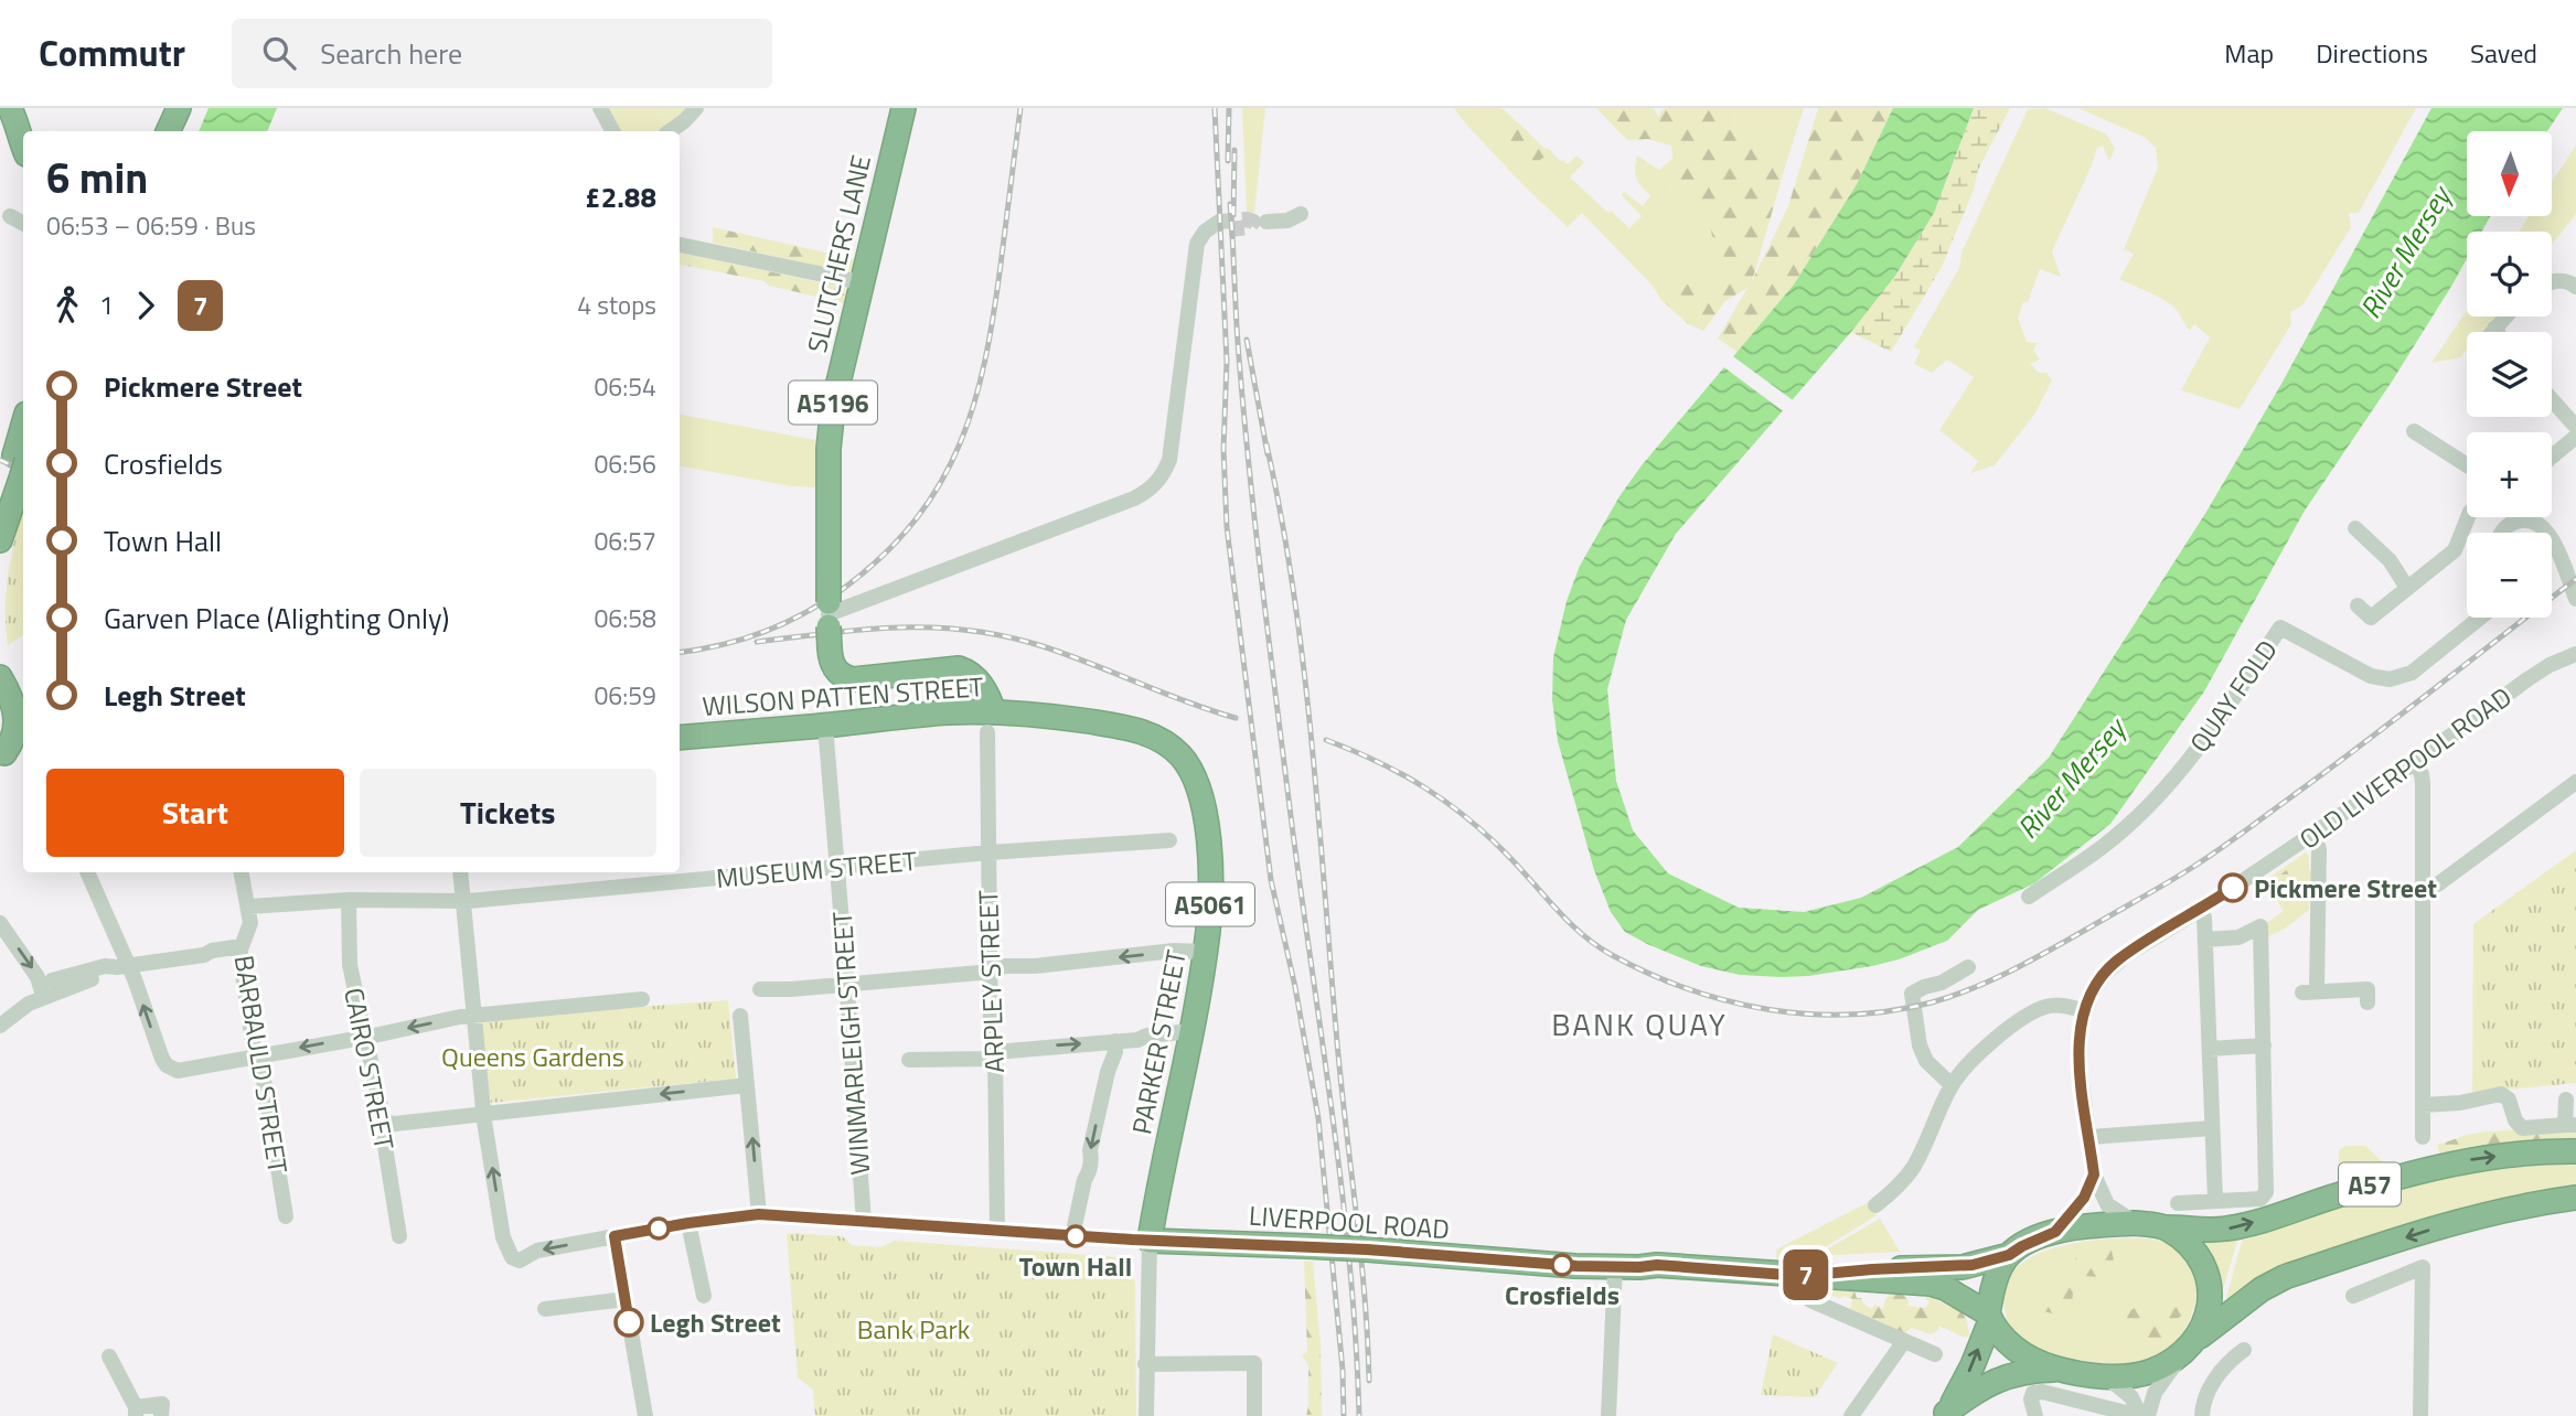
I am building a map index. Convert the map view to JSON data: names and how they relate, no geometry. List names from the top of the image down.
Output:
{
  "streets": {
    "highway": [
      "SLUTCHERS LANE",
      "A5196",
      "WILSON PATTEN STREET",
      "A5061",
      "PARKER STREET",
      "A57",
      "LIVERPOOL ROAD"
    ],
    "street": [
      "QUAY FOLD",
      "OLD LIVERPOOL ROAD",
      "MUSEUM STREET",
      "ARPLEY STREET",
      "WINMARLEIGH STREET",
      "BARBAULD STREET",
      "CAIRO STREET"
    ]
  },
  "crossings": [
    ["WILSON PATTEN STREET", "ARPLEY STREET"],
    ["WILSON PATTEN STREET", "PARKER STREET"],
    ["WILSON PATTEN STREET", "WINMARLEIGH STREET"],
    ["MUSEUM STREET", "ARPLEY STREET"],
    ["MUSEUM STREET", "WINMARLEIGH STREET"],
    ["MUSEUM STREET", "BARBAULD STREET"],
    ["MUSEUM STREET", "CAIRO STREET"],
    ["PARKER STREET", "LIVERPOOL ROAD"]
  ],
  "districts": ["BANK QUAY"],
  "water": ["River Mersey"],
  "parks": ["Queens Gardens", "Bank Park"],
  "places": [
    "Pickmere Street",
    "Town Hall",
    "Crosfields",
    "Legh Street"
  ],
  "lines": ["bus line 7"],
  "north": "bottom",
  "page": {
    "header": "Commutr",
    "search": "Search here",
    "nav": ["Map", "Directions", "Saved"],
    "on_map": "7",
    "map_buttons": ["+", "−"],
    "heading": ["6 min", "06:53 – 06:59 · Bus", "£2.88"],
    "legs": ["1", "7", "4 stops"],
    "list": [
      {
        "name": "Pickmere Street",
        "value": "06:54"
      },
      {
        "name": "Crosfields",
        "value": "06:56"
      },
      {
        "name": "Town Hall",
        "value": "06:57"
      },
      {
        "name": "Garven Place (Alighting Only)",
        "value": "06:58"
      },
      {
        "name": "Legh Street",
        "value": "06:59"
      }
    ],
    "buttons": ["Start", "Tickets"]
  }
}
